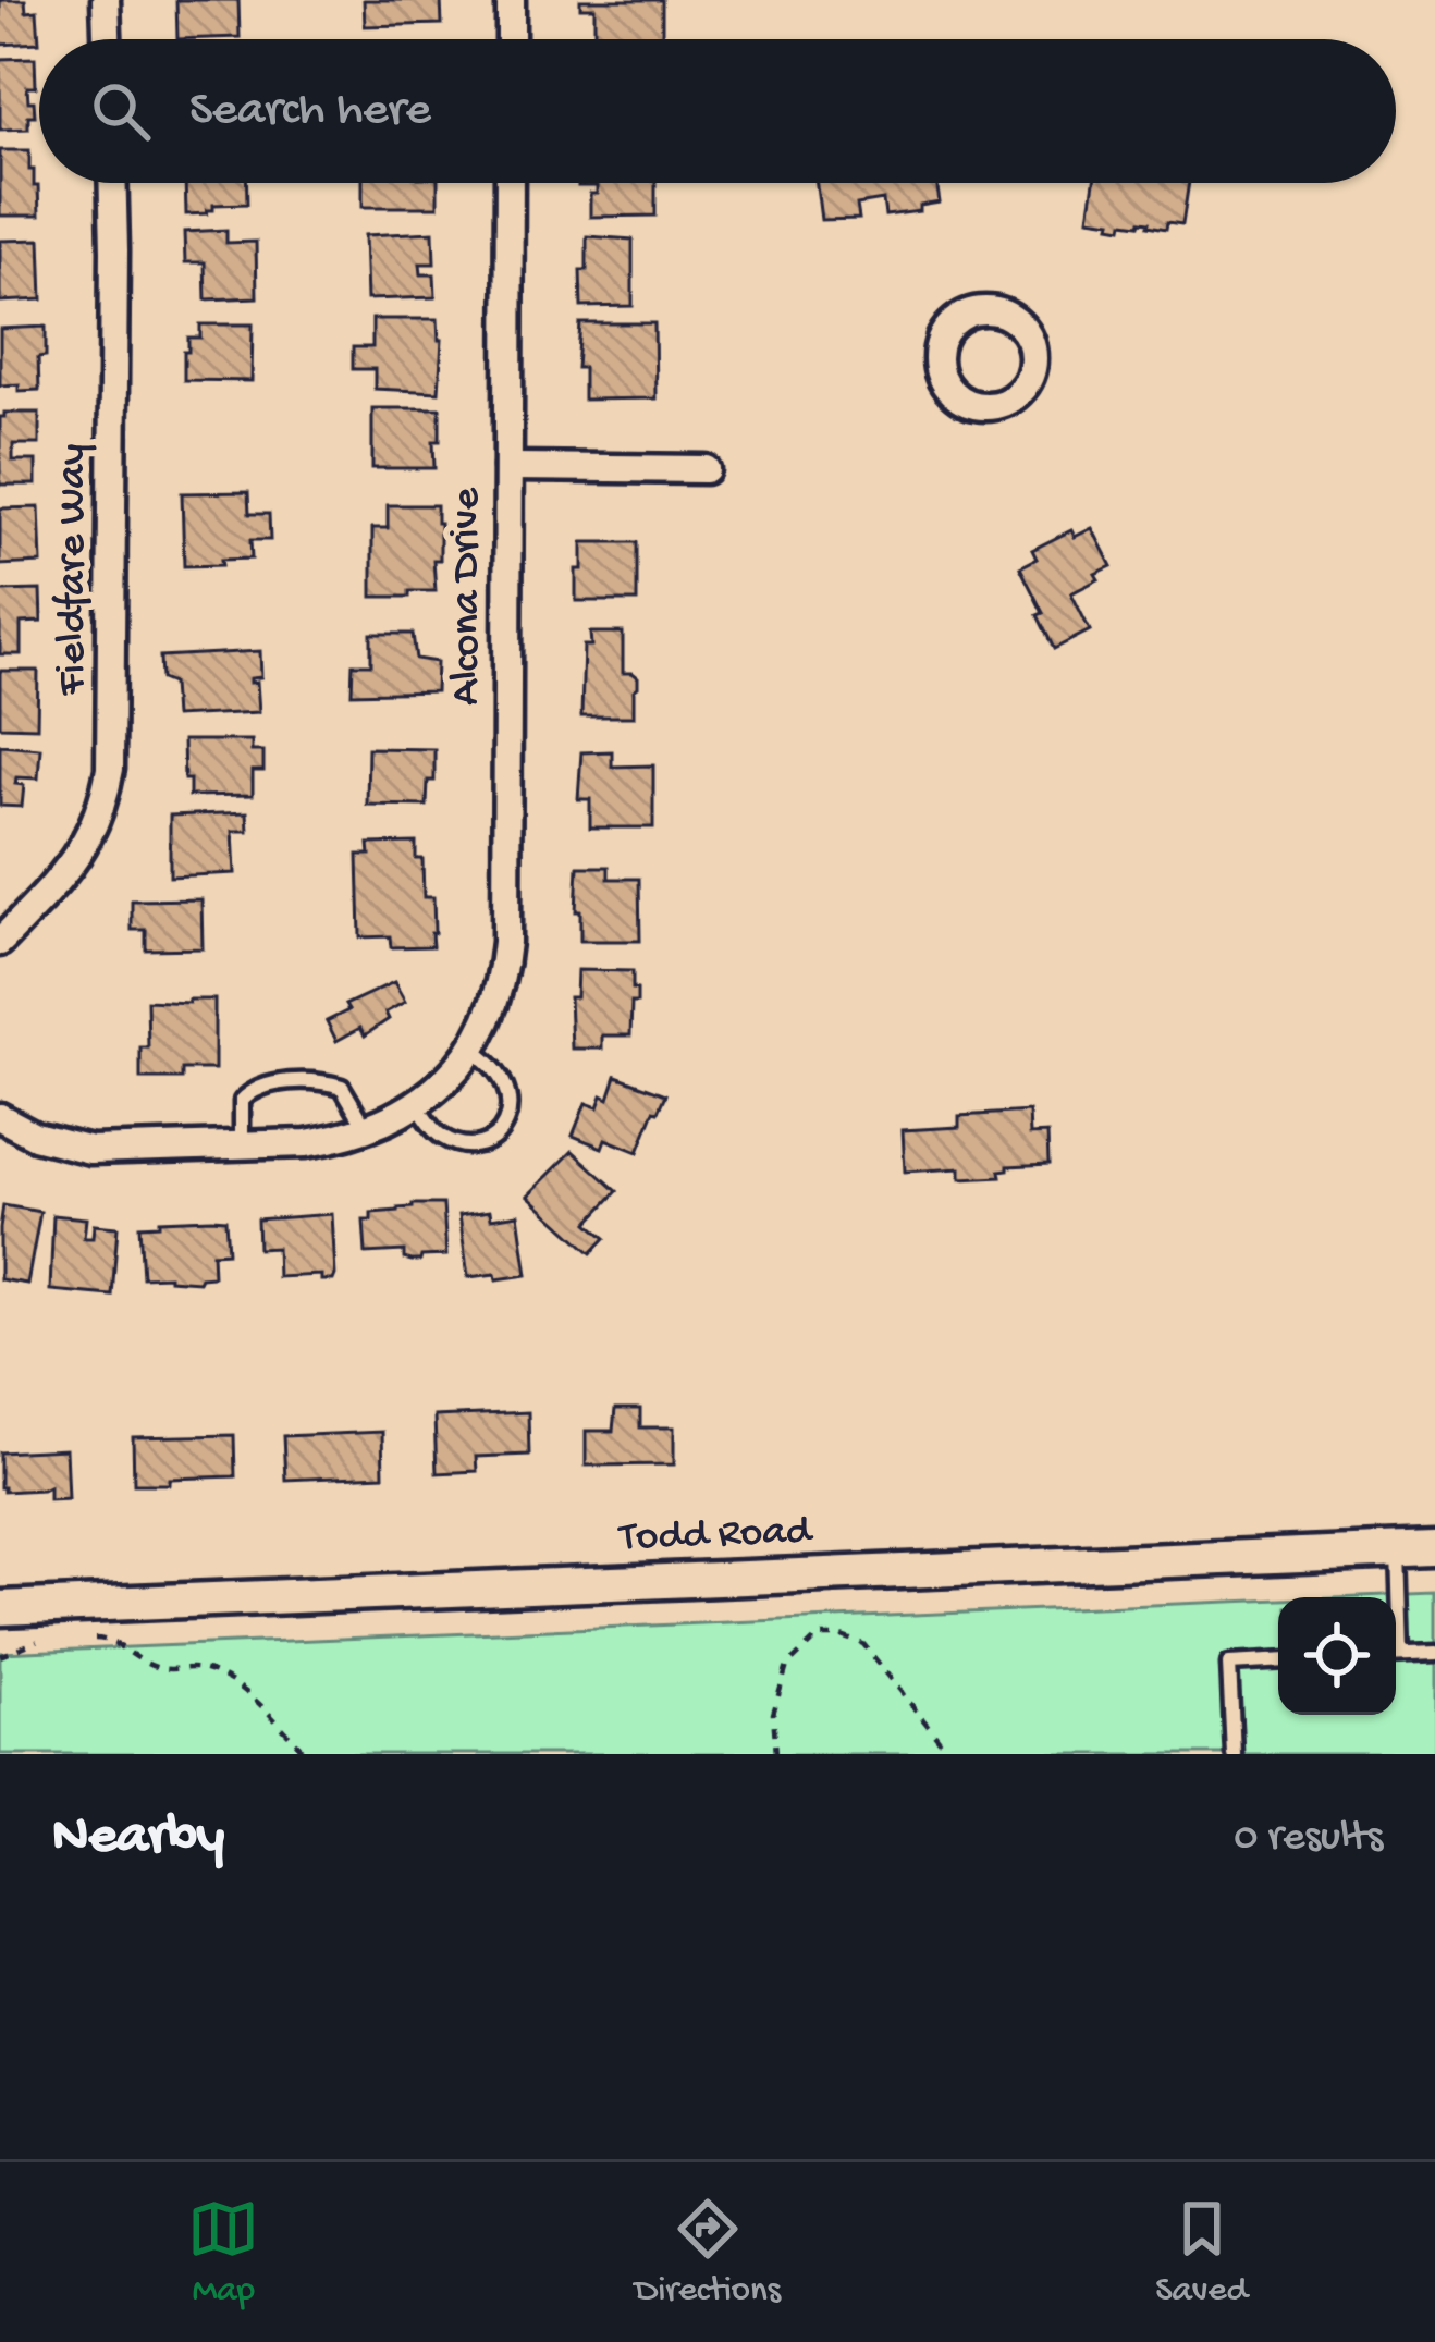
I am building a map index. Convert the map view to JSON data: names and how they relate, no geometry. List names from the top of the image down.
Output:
{
  "streets": {
    "street": ["Fieldfare Way", "Alcona Drive", "Todd Road"]
  },
  "page": {
    "search": "Search here",
    "heading": ["Nearby", "0 results"],
    "nav": ["Map", "Directions", "Saved"]
  }
}
